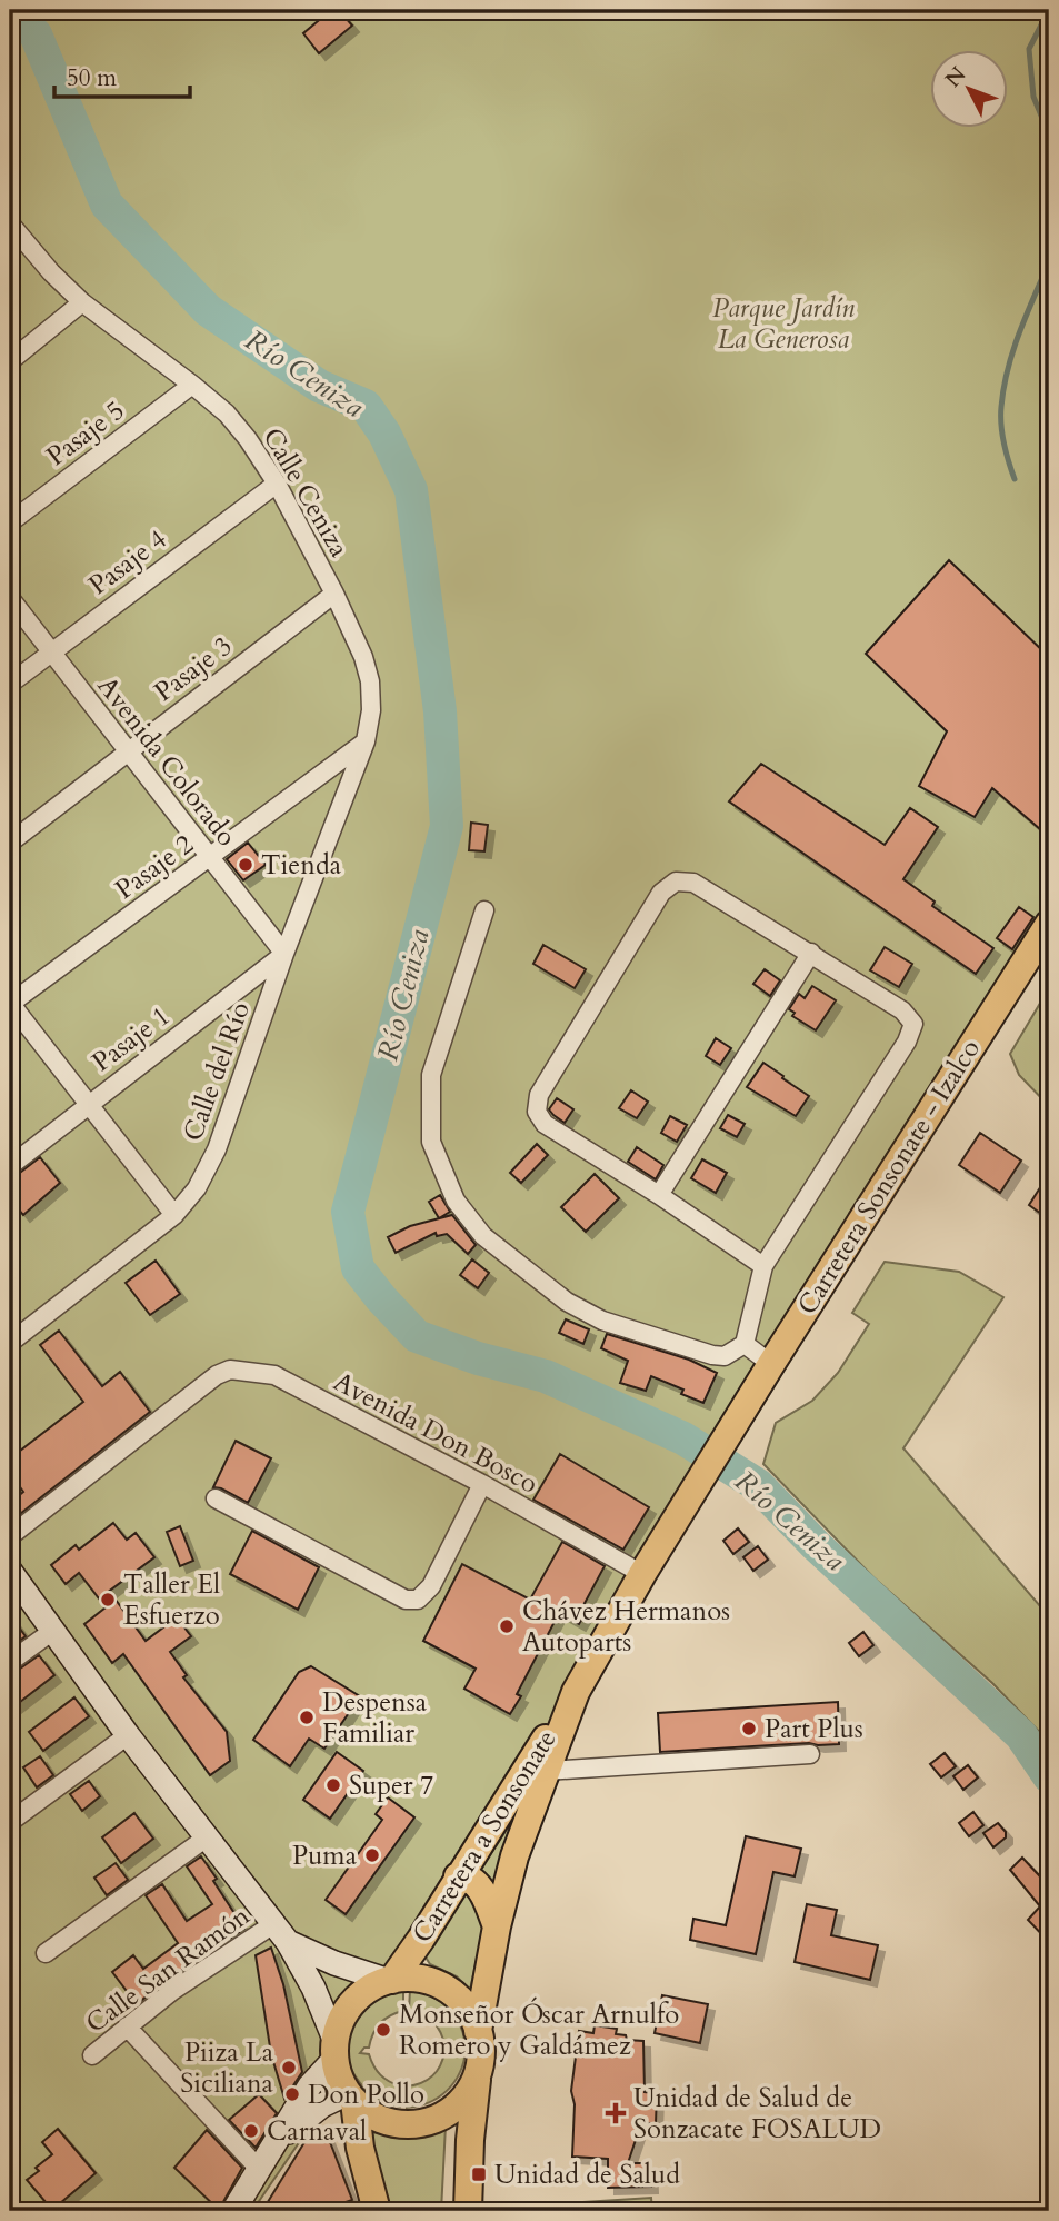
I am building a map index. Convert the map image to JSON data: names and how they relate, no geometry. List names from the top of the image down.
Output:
{
  "streets": {
    "main road": ["Carretera Sonsonate - Izalco", "Carretera a Sonsonate"],
    "street": [
      "Pasaje 5",
      "Calle Ceniza",
      "Pasaje 4",
      "Pasaje 3",
      "Avenida Colorado",
      "Pasaje 2",
      "Pasaje 1",
      "Calle del Río",
      "Avenida Don Bosco",
      "Calle San Ramón"
    ]
  },
  "crossings": [
    ["Pasaje 5", "Calle Ceniza"],
    ["Calle Ceniza", "Pasaje 4"],
    ["Calle Ceniza", "Pasaje 3"],
    ["Calle Ceniza", "Pasaje 2"],
    ["Calle Ceniza", "Calle del Río"],
    ["Pasaje 4", "Avenida Colorado"],
    ["Pasaje 3", "Avenida Colorado"],
    ["Avenida Colorado", "Pasaje 2"],
    ["Avenida Colorado", "Pasaje 1"],
    ["Avenida Colorado", "Calle del Río"],
    ["Pasaje 2", "Calle del Río"],
    ["Pasaje 1", "Calle del Río"],
    ["Carretera Sonsonate - Izalco", "Avenida Don Bosco"],
    ["Carretera Sonsonate - Izalco", "Carretera a Sonsonate"]
  ],
  "water": ["Río Ceniza"],
  "parks": ["Parque Jardín La Generosa"],
  "places": {
    "other": [
      "Tienda",
      "Taller El Esfuerzo",
      "Chávez Hermanos Autoparts",
      "Despensa Familiar",
      "Part Plus",
      "Super 7",
      "Puma",
      "Monseñor Óscar Arnulfo Romero y Galdámez",
      "Piiza La Siciliana",
      "Don Pollo",
      "Carnaval"
    ],
    "health": ["Unidad de Salud de Sonzacate FOSALUD"],
    "transit": ["Unidad de Salud"]
  },
  "scale_bar": "50 m",
  "north": "top left"
}
